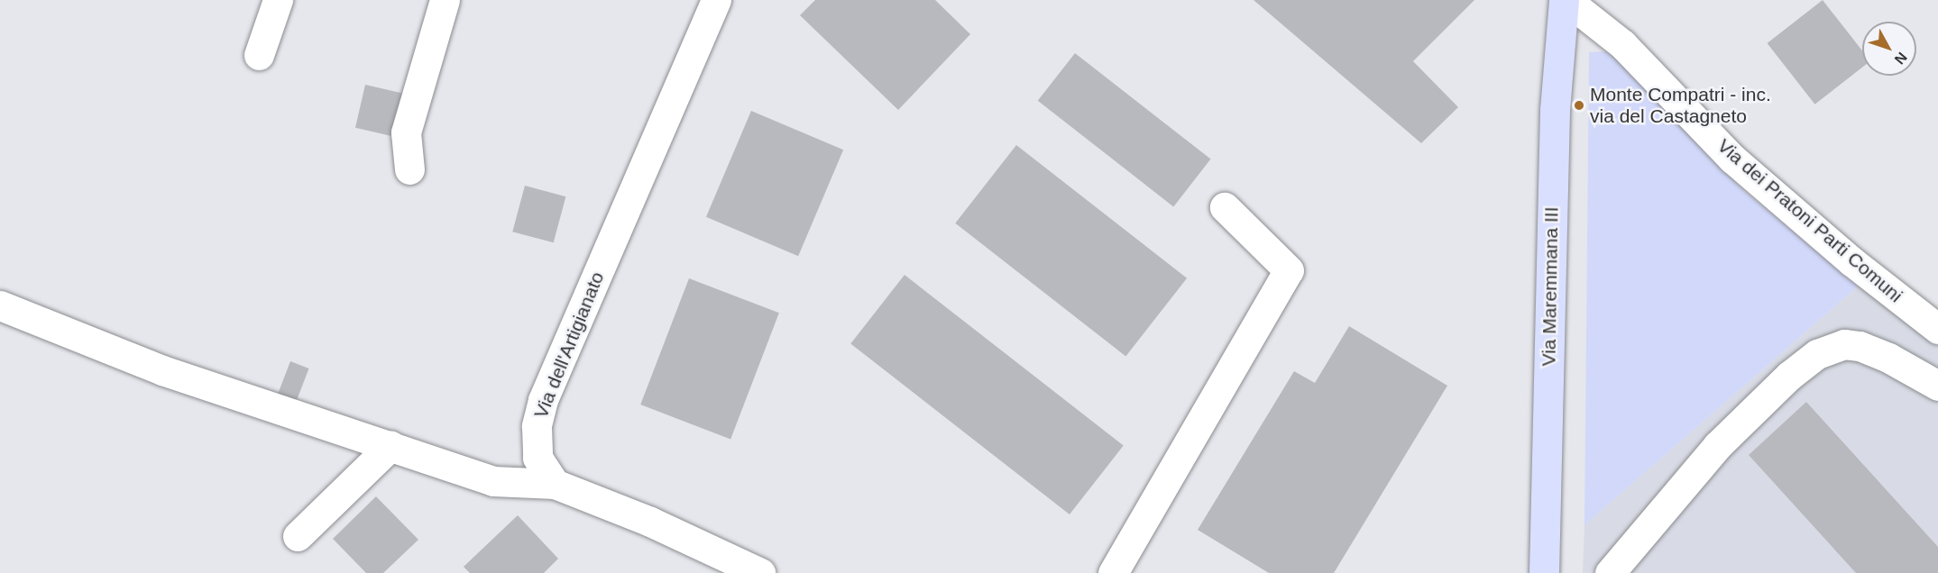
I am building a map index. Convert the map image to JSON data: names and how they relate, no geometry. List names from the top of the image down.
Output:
{
  "streets": {
    "main road": ["Via Maremmana III"],
    "street": ["Via dei Pratoni Parti Comuni", "Via dell'Artigianato"]
  },
  "crossings": [
    ["Via dei Pratoni Parti Comuni", "Via Maremmana III"]
  ],
  "places": ["Monte Compatri - inc. via del Castagneto"],
  "north": "bottom right"
}
